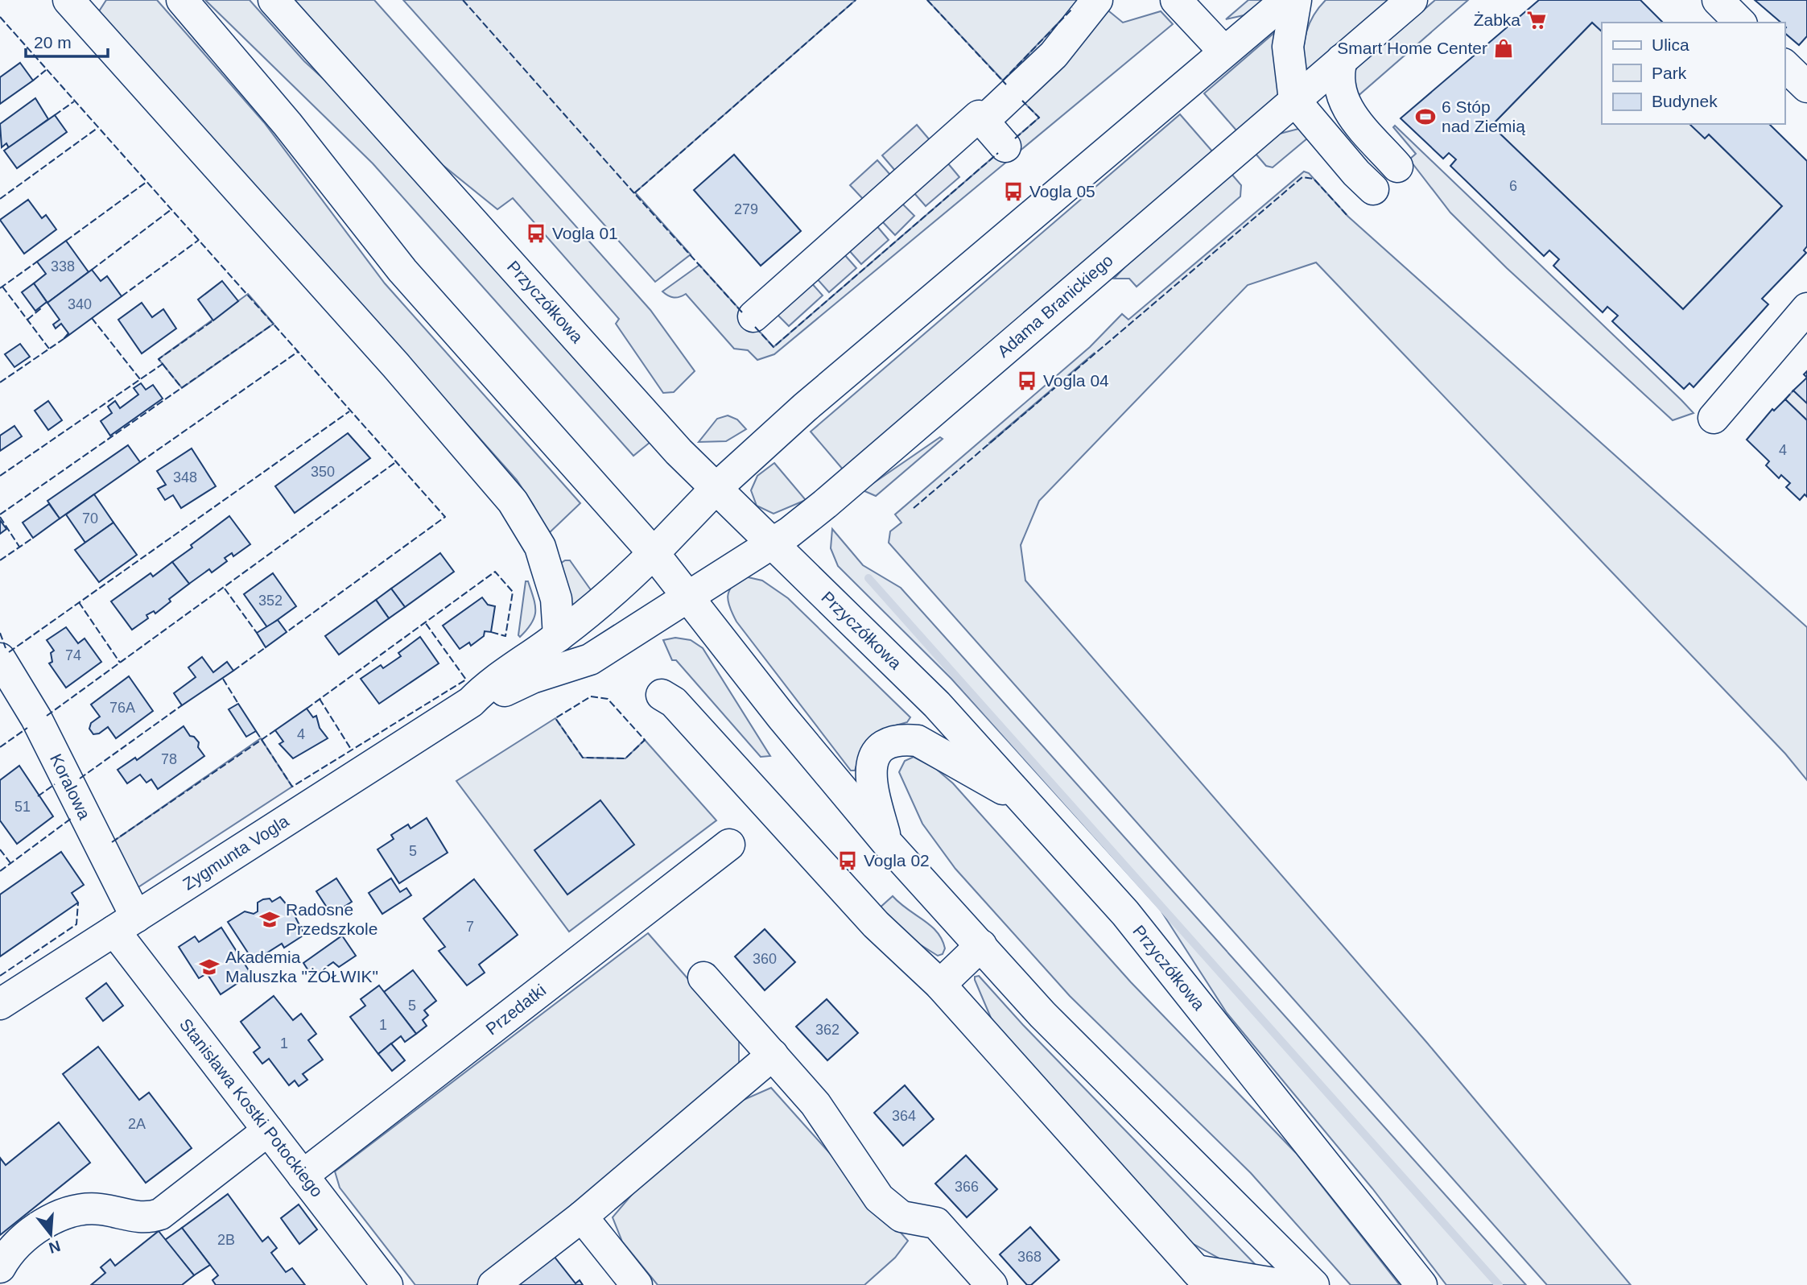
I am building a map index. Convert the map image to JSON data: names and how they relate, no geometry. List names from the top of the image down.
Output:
{
  "streets": {
    "main road": [
      "Przyczółkowa",
      "Adama Branickiego",
      "Koralowa",
      "Zygmunta Vogla",
      "Przedatki",
      "Stanisława Kostki Potockiego"
    ]
  },
  "crossings": [
    ["Przyczółkowa", "Adama Branickiego"],
    ["Adama Branickiego", "Zygmunta Vogla"],
    ["Koralowa", "Zygmunta Vogla"],
    ["Koralowa", "Stanisława Kostki Potockiego"],
    ["Zygmunta Vogla", "Stanisława Kostki Potockiego"],
    ["Przedatki", "Stanisława Kostki Potockiego"]
  ],
  "places": {
    "supermarket": ["Żabka"],
    "shop": ["Smart Home Center"],
    "sports": ["6 Stóp nad Ziemią"],
    "bus stop": [
      "Vogla 05",
      "Vogla 01",
      "Vogla 04",
      "Vogla 02"
    ],
    "school or university": ["Radosne Przedszkole", "Akademia Maluszka \"ŻÓŁWIK\""]
  },
  "house_numbers": [
    "6",
    "279",
    "338",
    "340",
    "4",
    "350",
    "348",
    "70",
    "352",
    "74",
    "76A",
    "4",
    "78",
    "51",
    "5",
    "7",
    "360",
    "5",
    "1",
    "362",
    "1",
    "364",
    "2A",
    "366",
    "2B",
    "368"
  ],
  "legend": ["Ulica", "Park", "Budynek"],
  "scale_bar": "20 m",
  "north": "bottom"
}
